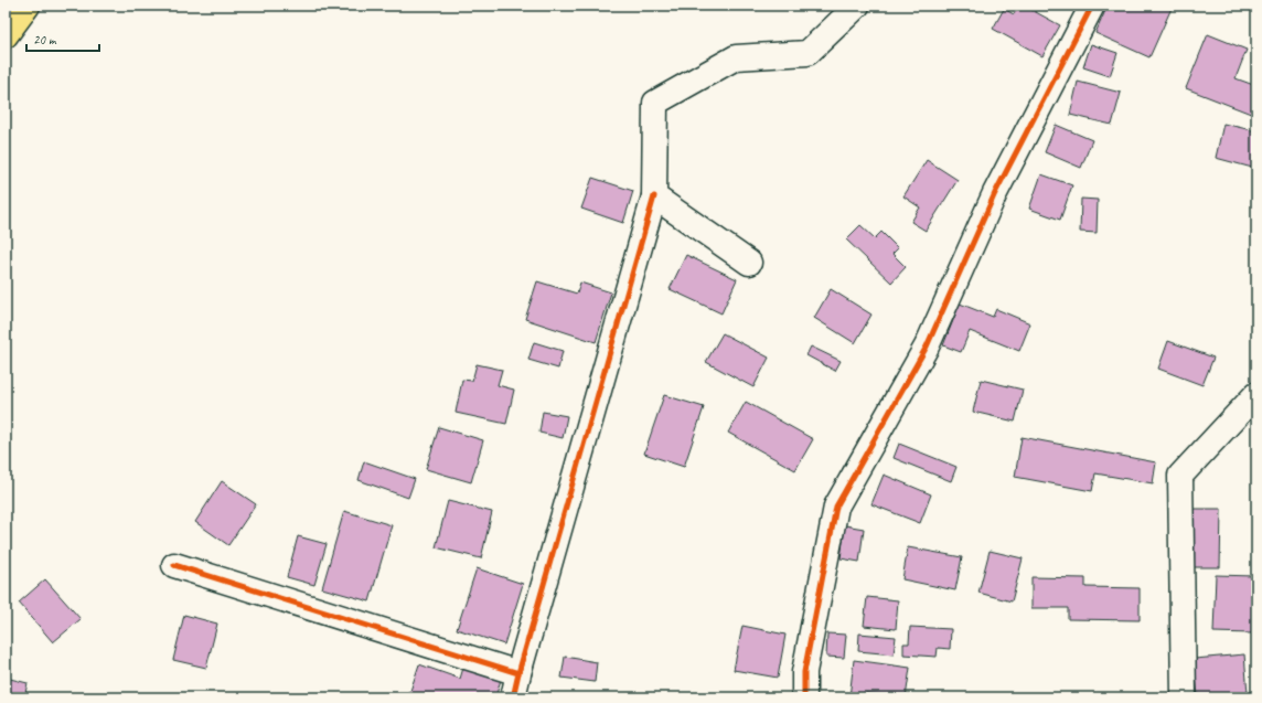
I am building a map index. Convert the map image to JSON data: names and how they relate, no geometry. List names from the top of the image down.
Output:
{
  "scale_bar": "20 m"
}
